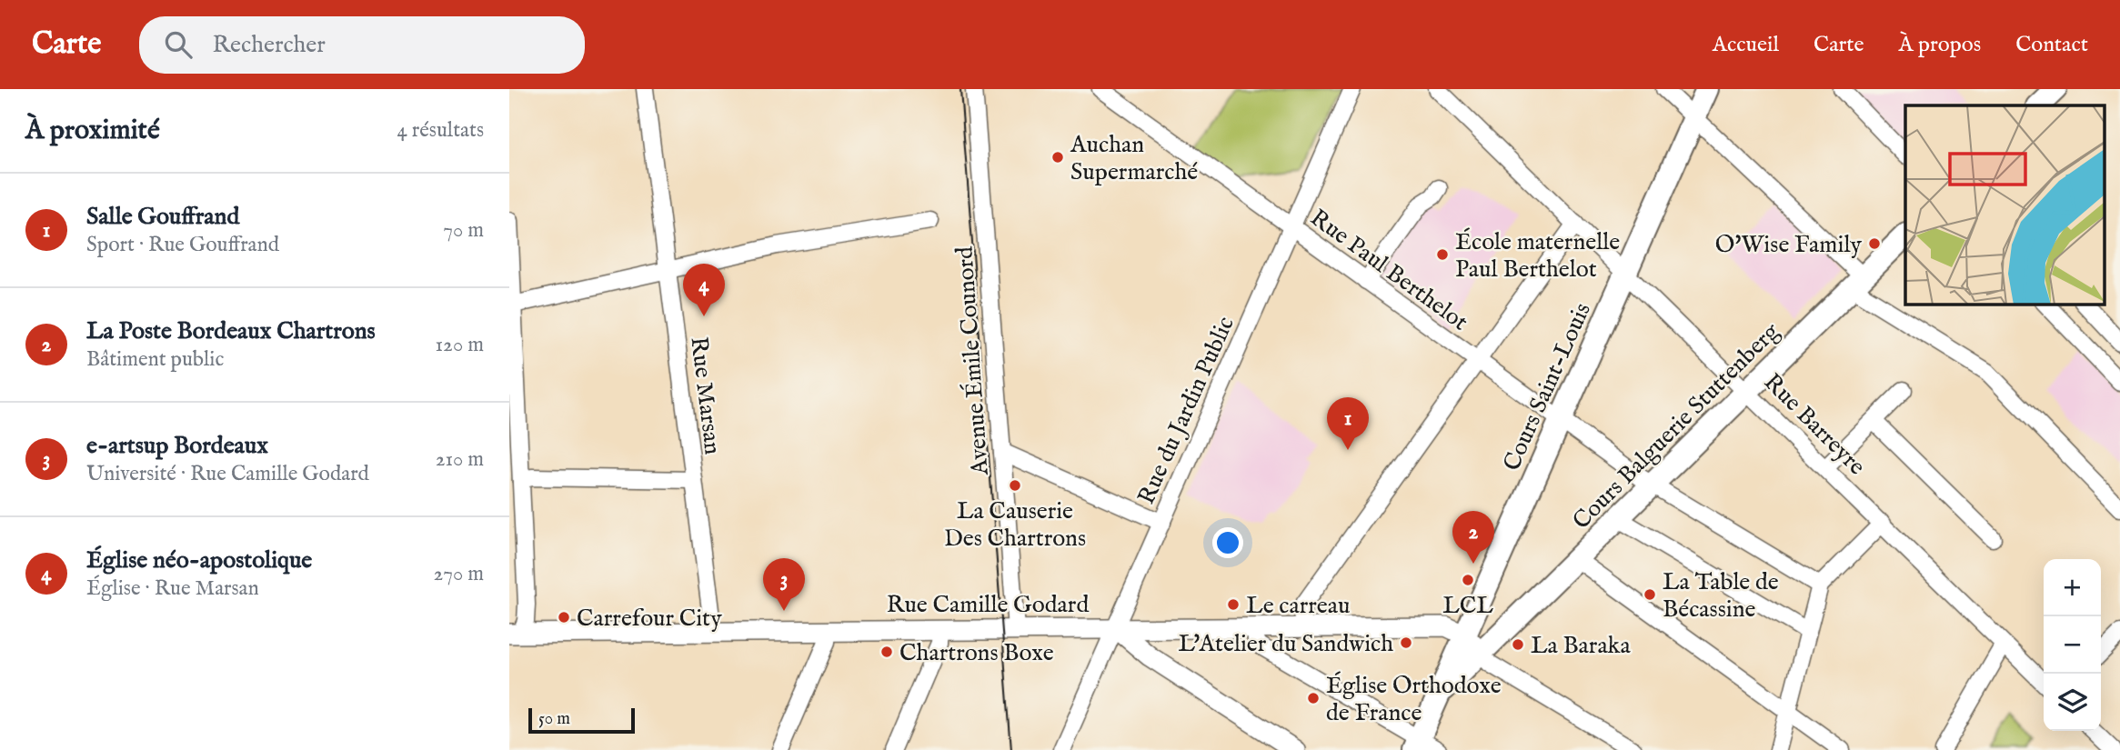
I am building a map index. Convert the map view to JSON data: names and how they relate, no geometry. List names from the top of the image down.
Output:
{
  "streets": {
    "main road": ["Cours Saint-Louis", "Cours Balguerie Stuttenberg"],
    "street": [
      "Rue Paul Berthelot",
      "Avenue Émile Counord",
      "Rue Marsan",
      "Rue du Jardin Public",
      "Rue Barreyre",
      "Rue Camille Godard"
    ]
  },
  "crossings": [
    ["Rue Paul Berthelot", "Cours Saint-Louis"],
    ["Rue Paul Berthelot", "Rue du Jardin Public"],
    ["Rue Paul Berthelot", "Cours Balguerie Stuttenberg"],
    ["Avenue Émile Counord", "Rue Camille Godard"],
    ["Cours Saint-Louis", "Rue Barreyre"],
    ["Cours Saint-Louis", "Cours Balguerie Stuttenberg"],
    ["Cours Saint-Louis", "Rue Camille Godard"],
    ["Rue Marsan", "Rue Camille Godard"],
    ["Rue du Jardin Public", "Rue Camille Godard"],
    ["Rue Barreyre", "Cours Balguerie Stuttenberg"]
  ],
  "places": [
    "Auchan Supermarché",
    "O'Wise Family",
    "École maternelle Paul Berthelot",
    "La Causerie Des Chartrons",
    "LCL",
    "La Table de Bécassine",
    "Le carreau",
    "Carrefour City",
    "L'Atelier du Sandwich",
    "La Baraka",
    "Chartrons Boxe",
    "Église Orthodoxe de France"
  ],
  "scale_bar": "50 m",
  "page": {
    "header": "Carte",
    "search": "Rechercher",
    "nav": [
      "Accueil",
      "Carte",
      "À propos",
      "Contact"
    ],
    "heading": ["À proximité", "4 résultats"],
    "list": [
      {
        "mark": "1",
        "name": "Salle Gouffrand",
        "note": "Sport · Rue Gouffrand",
        "value": "70 m"
      },
      {
        "mark": "2",
        "name": "La Poste Bordeaux Chartrons",
        "note": "Bâtiment public",
        "value": "120 m"
      },
      {
        "mark": "3",
        "name": "e-artsup Bordeaux",
        "note": "Université · Rue Camille Godard",
        "value": "210 m"
      },
      {
        "mark": "4",
        "name": "Église néo-apostolique",
        "note": "Église · Rue Marsan",
        "value": "270 m"
      }
    ],
    "pins": [
      "4",
      "1",
      "2",
      "3"
    ],
    "map_buttons": ["+", "−"],
    "scale": "50 m"
  }
}
